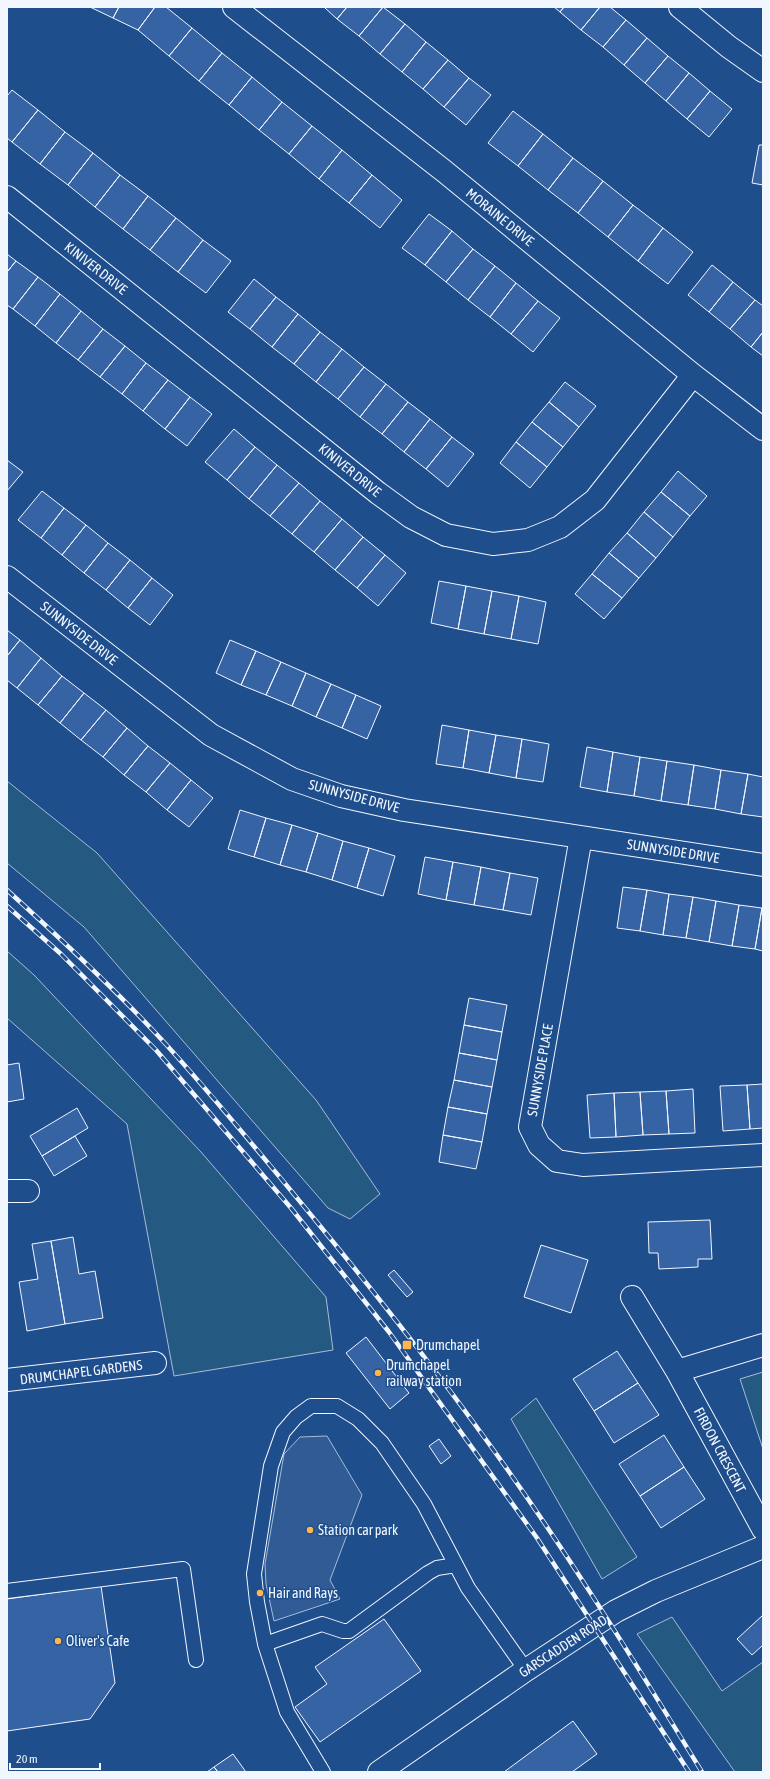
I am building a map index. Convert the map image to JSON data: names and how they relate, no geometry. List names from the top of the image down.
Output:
{
  "streets": {
    "street": [
      "MORAINE DRIVE",
      "KINIVER DRIVE",
      "SUNNYSIDE DRIVE",
      "SUNNYSIDE PLACE",
      "DRUMCHAPEL GARDENS",
      "FIRDON CRESCENT",
      "GARSCADDEN ROAD"
    ]
  },
  "crossings": [
    ["MORAINE DRIVE", "KINIVER DRIVE"],
    ["SUNNYSIDE DRIVE", "SUNNYSIDE PLACE"]
  ],
  "places": {
    "transit": ["Drumchapel"],
    "other": [
      "Drumchapel railway station",
      "Station car park",
      "Hair and Rays",
      "Oliver's Cafe"
    ]
  },
  "scale_bar": "20 m"
}
